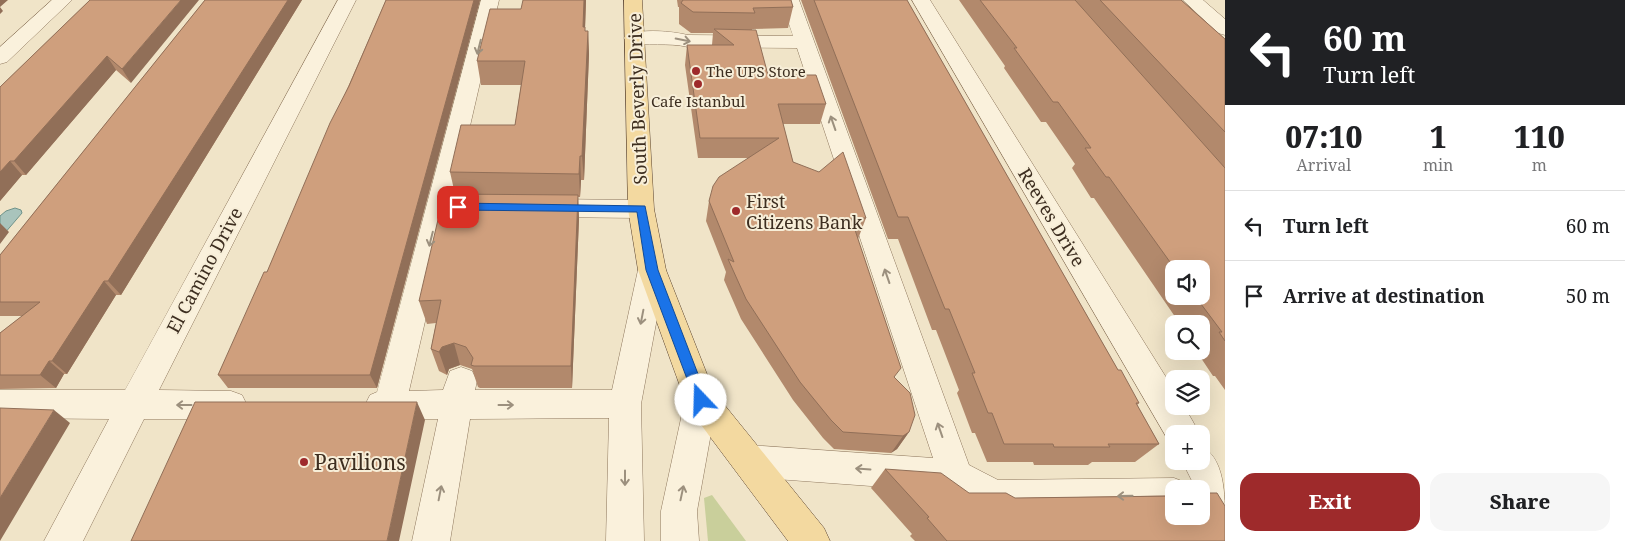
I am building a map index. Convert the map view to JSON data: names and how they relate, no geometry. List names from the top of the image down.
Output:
{
  "streets": {
    "main road": ["South Beverly Drive"],
    "street": ["Reeves Drive", "El Camino Drive"]
  },
  "places": [
    "The UPS Store",
    "Cafe Istanbul",
    "First Citizens Bank",
    "Pavilions"
  ],
  "page": {
    "turn": ["60 m", "Turn left"],
    "eta": [
      "07:10",
      "Arrival",
      "1",
      "min",
      "110",
      "m"
    ],
    "list": [
      {
        "name": "Turn left",
        "value": "60 m"
      },
      {
        "name": "Arrive at destination",
        "value": "50 m"
      }
    ],
    "map_buttons": ["+", "−"],
    "buttons": ["Exit", "Share"]
  }
}
